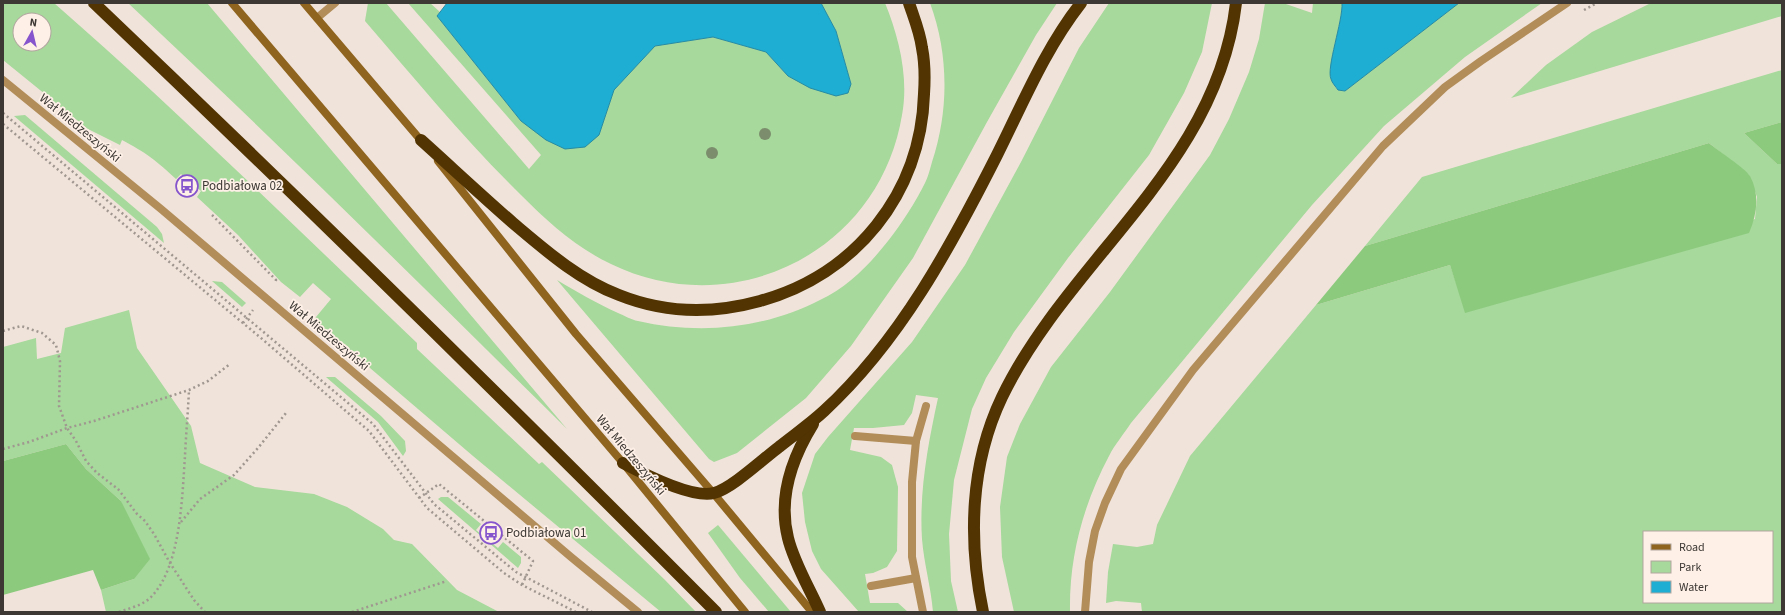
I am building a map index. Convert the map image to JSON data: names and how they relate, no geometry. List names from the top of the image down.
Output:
{
  "streets": {
    "main road": ["Wał Miedzeszyński"]
  },
  "places": {
    "bus stop": ["Podbiałowa 02", "Podbiałowa 01"]
  },
  "legend": ["Road", "Park", "Water"],
  "north": "top"
}
